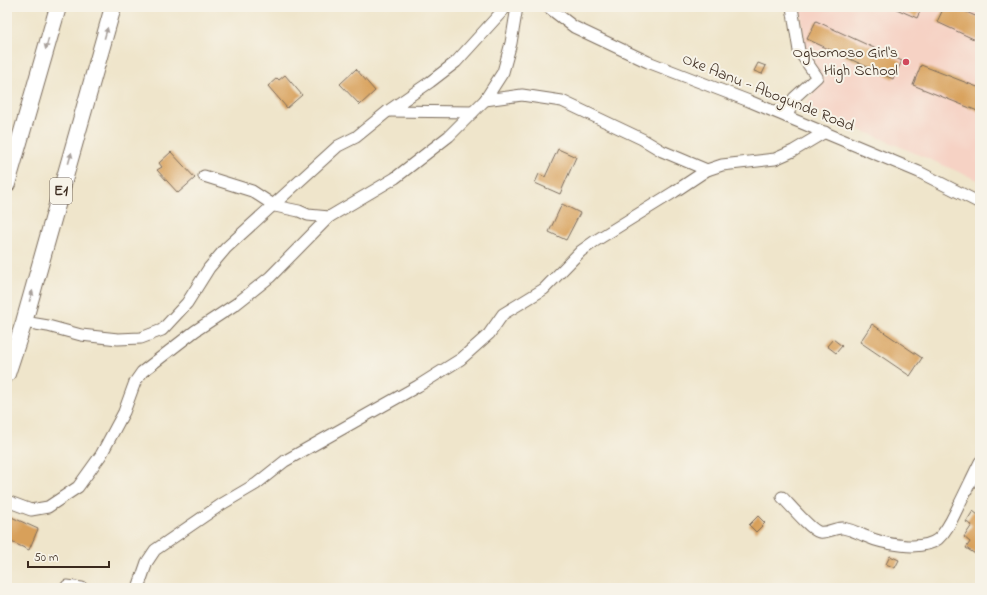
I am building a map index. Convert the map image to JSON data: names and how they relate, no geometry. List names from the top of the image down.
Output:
{
  "streets": {
    "highway": ["E1"],
    "street": ["Oke Aanu - Abogunde Road"]
  },
  "places": ["Ogbomoso Girl's High School"],
  "scale_bar": "50 m"
}
